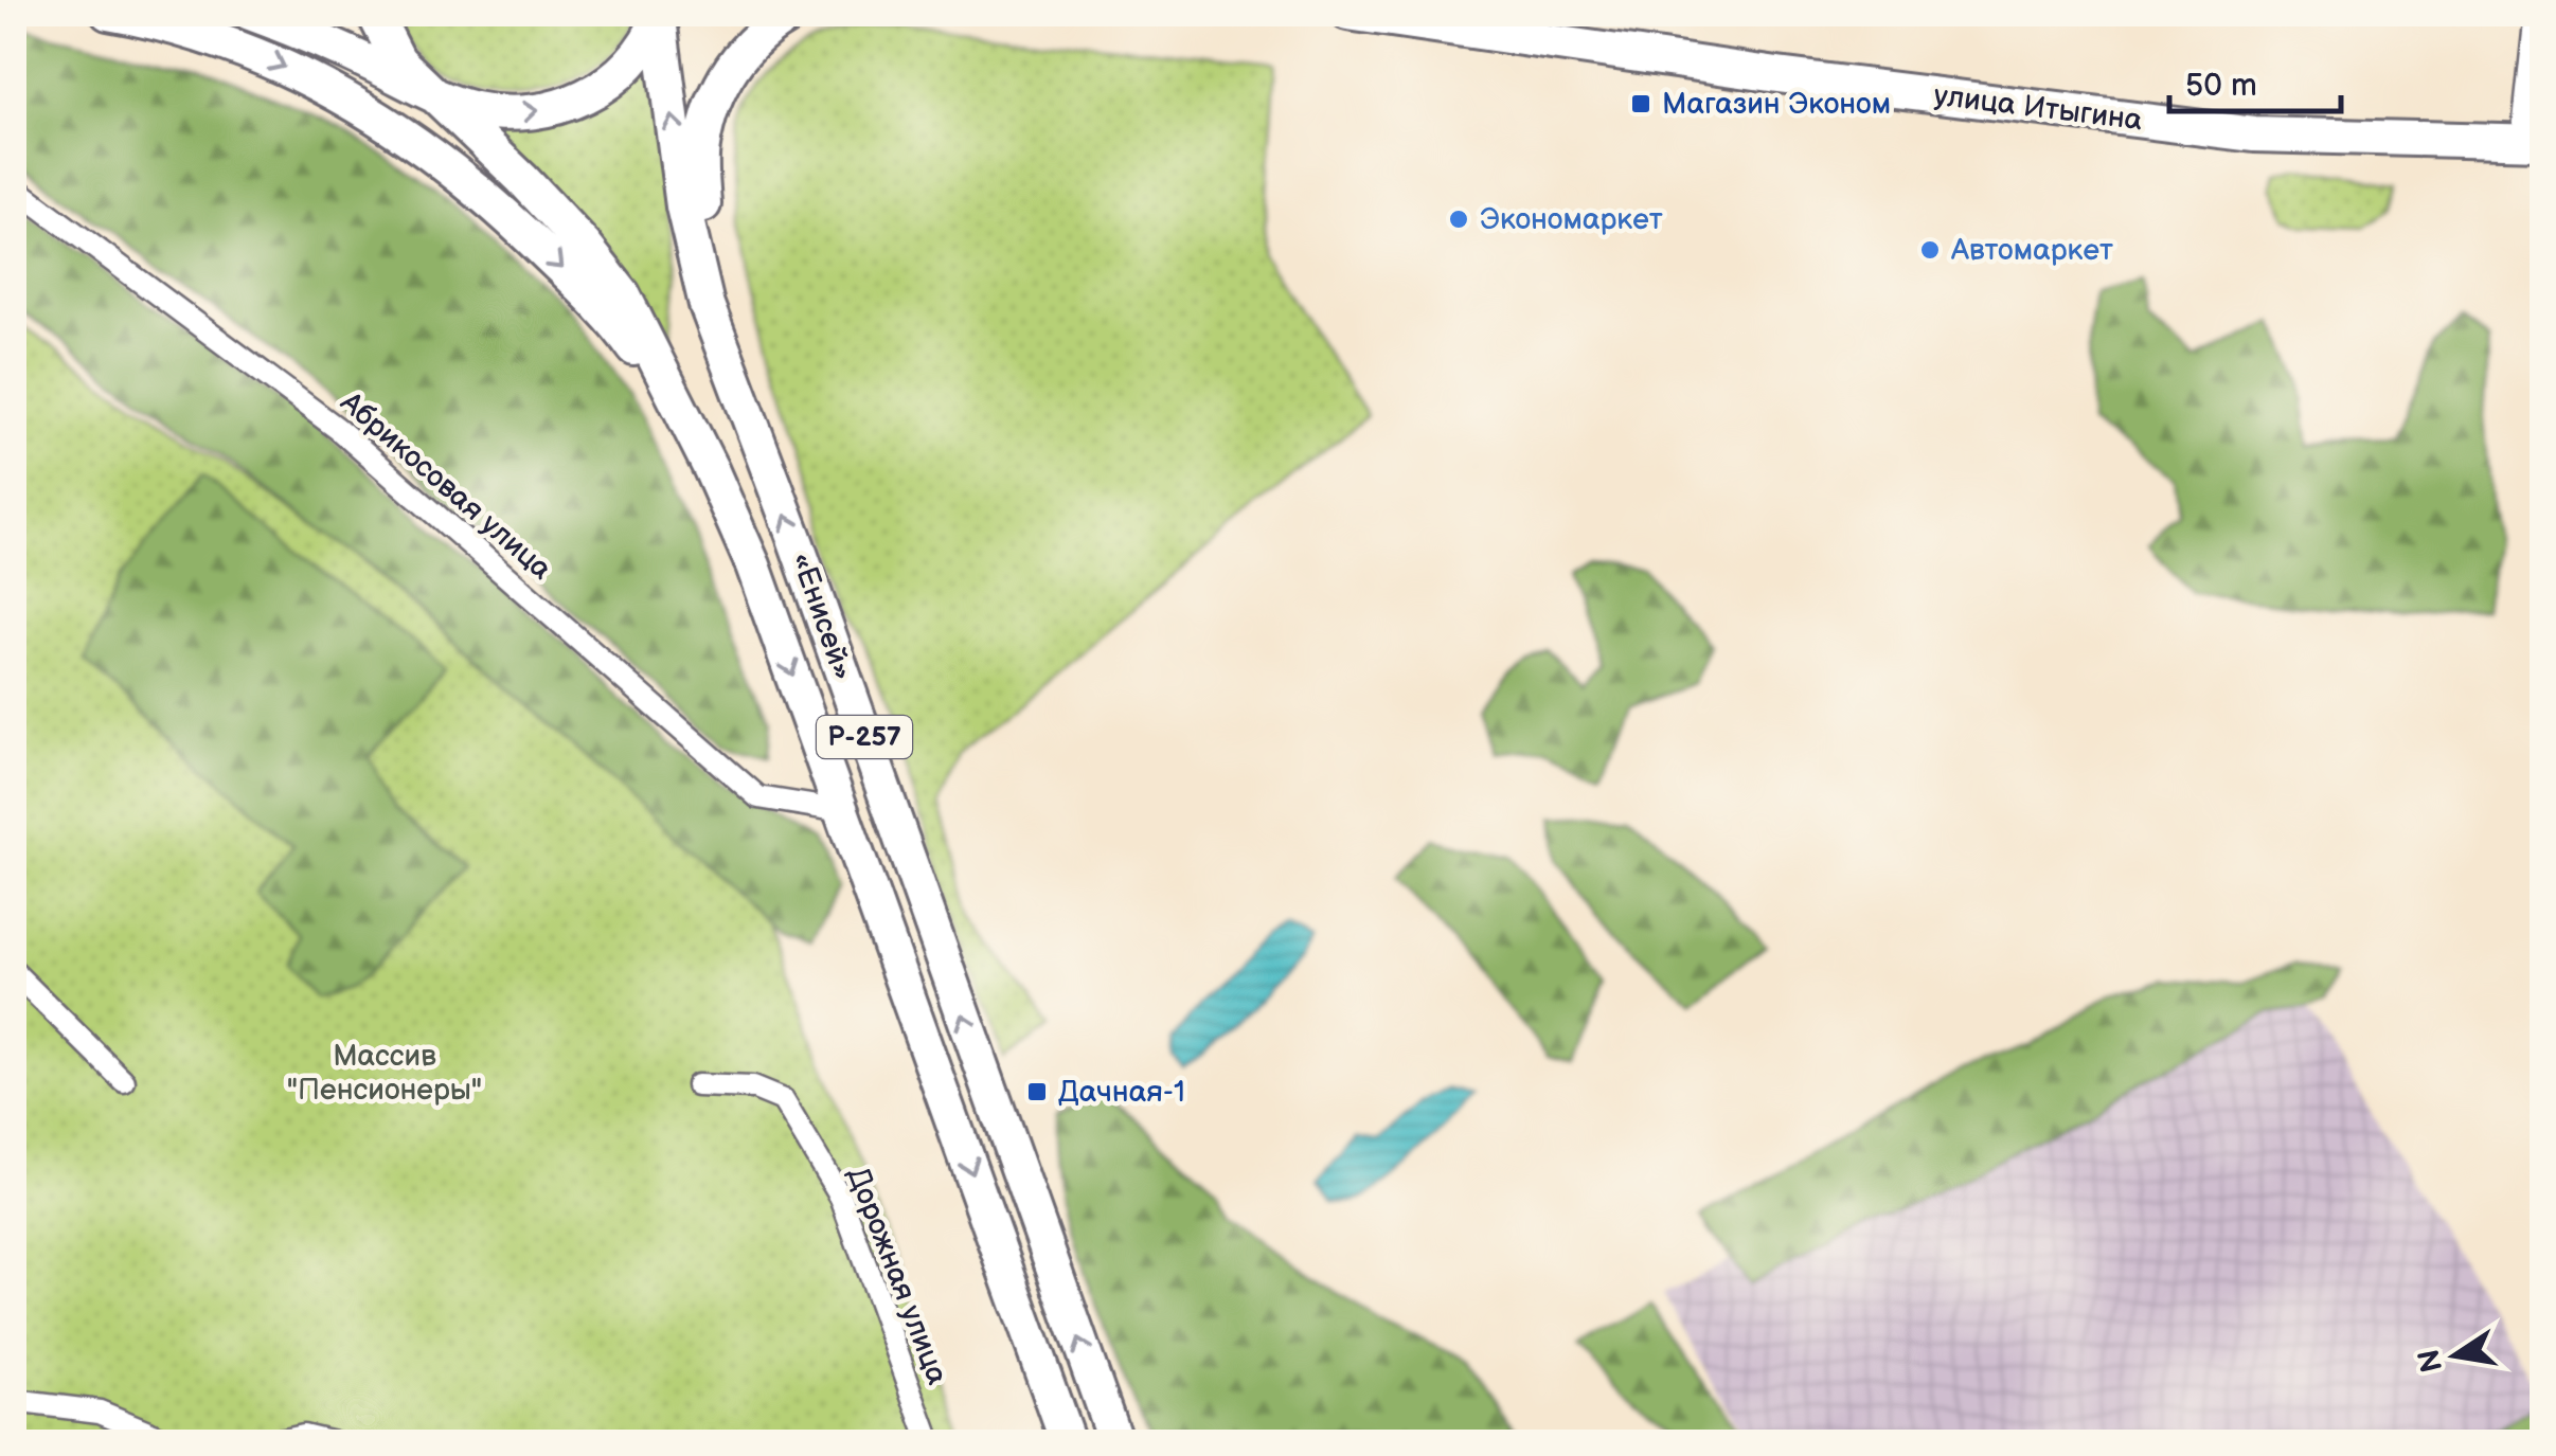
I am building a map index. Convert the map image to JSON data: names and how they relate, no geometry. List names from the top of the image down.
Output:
{
  "streets": {
    "main road": ["улица Итыгина", "«Енисей»", "Р-257"],
    "street": ["Абрикосовая улица", "Дорожная улица"]
  },
  "crossings": [
    ["Абрикосовая улица", "«Енисей»"],
    ["«Енисей»", "Р-257"]
  ],
  "parks": ["Массив \"Пенсионеры\""],
  "places": {
    "transit": ["Магазин Эконом", "Дачная-1"],
    "other": ["Экономаркет", "Автомаркет"]
  },
  "scale_bar": "50 m",
  "north": "left"
}
